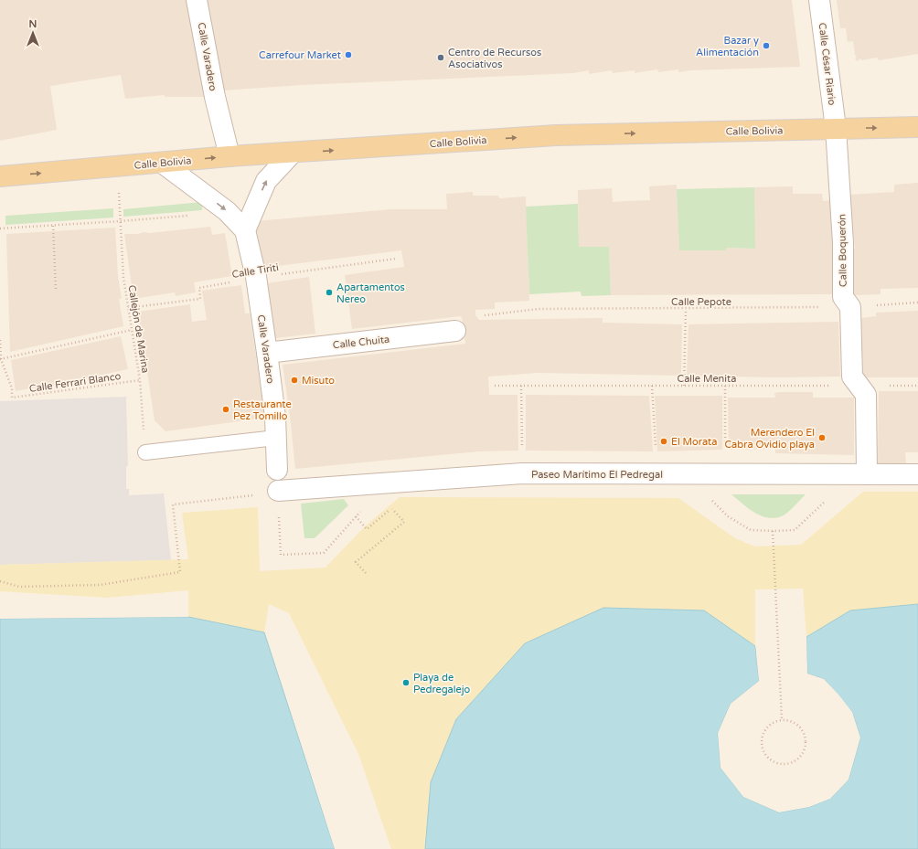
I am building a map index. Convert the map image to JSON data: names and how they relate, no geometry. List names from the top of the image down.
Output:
{
  "streets": {
    "main road": ["Calle Bolivia"],
    "street": [
      "Calle Varadero",
      "Calle César Riario",
      "Calle Boquerón",
      "Calle Chuita",
      "Paseo Marítimo El Pedregal"
    ],
    "path": [
      "Calle Tiriti",
      "Calle Pepote",
      "Callejón de Marina",
      "Calle Menita",
      "Calle Ferrari Blanco"
    ]
  },
  "crossings": [
    ["Calle Varadero", "Calle Bolivia"],
    ["Calle Varadero", "Calle Tiriti"],
    ["Calle Varadero", "Calle Chuita"],
    ["Calle César Riario", "Calle Bolivia"],
    ["Calle César Riario", "Calle Boquerón"],
    ["Calle Bolivia", "Calle Boquerón"],
    ["Calle Boquerón", "Calle Pepote"],
    ["Calle Boquerón", "Calle Menita"],
    ["Calle Boquerón", "Paseo Marítimo El Pedregal"],
    ["Calle Tiriti", "Callejón de Marina"],
    ["Callejón de Marina", "Calle Ferrari Blanco"]
  ],
  "one_way": ["Calle Bolivia"],
  "places": [
    "Bazar y Alimentación",
    "Carrefour Market",
    "Centro de Recursos Asociativos",
    "Apartamentos Nereo",
    "Misuto",
    "Restaurante Pez Tomillo",
    "Merendero El Cabra Ovidio playa",
    "El Morata",
    "Playa de Pedregalejo"
  ],
  "north": "top"
}
